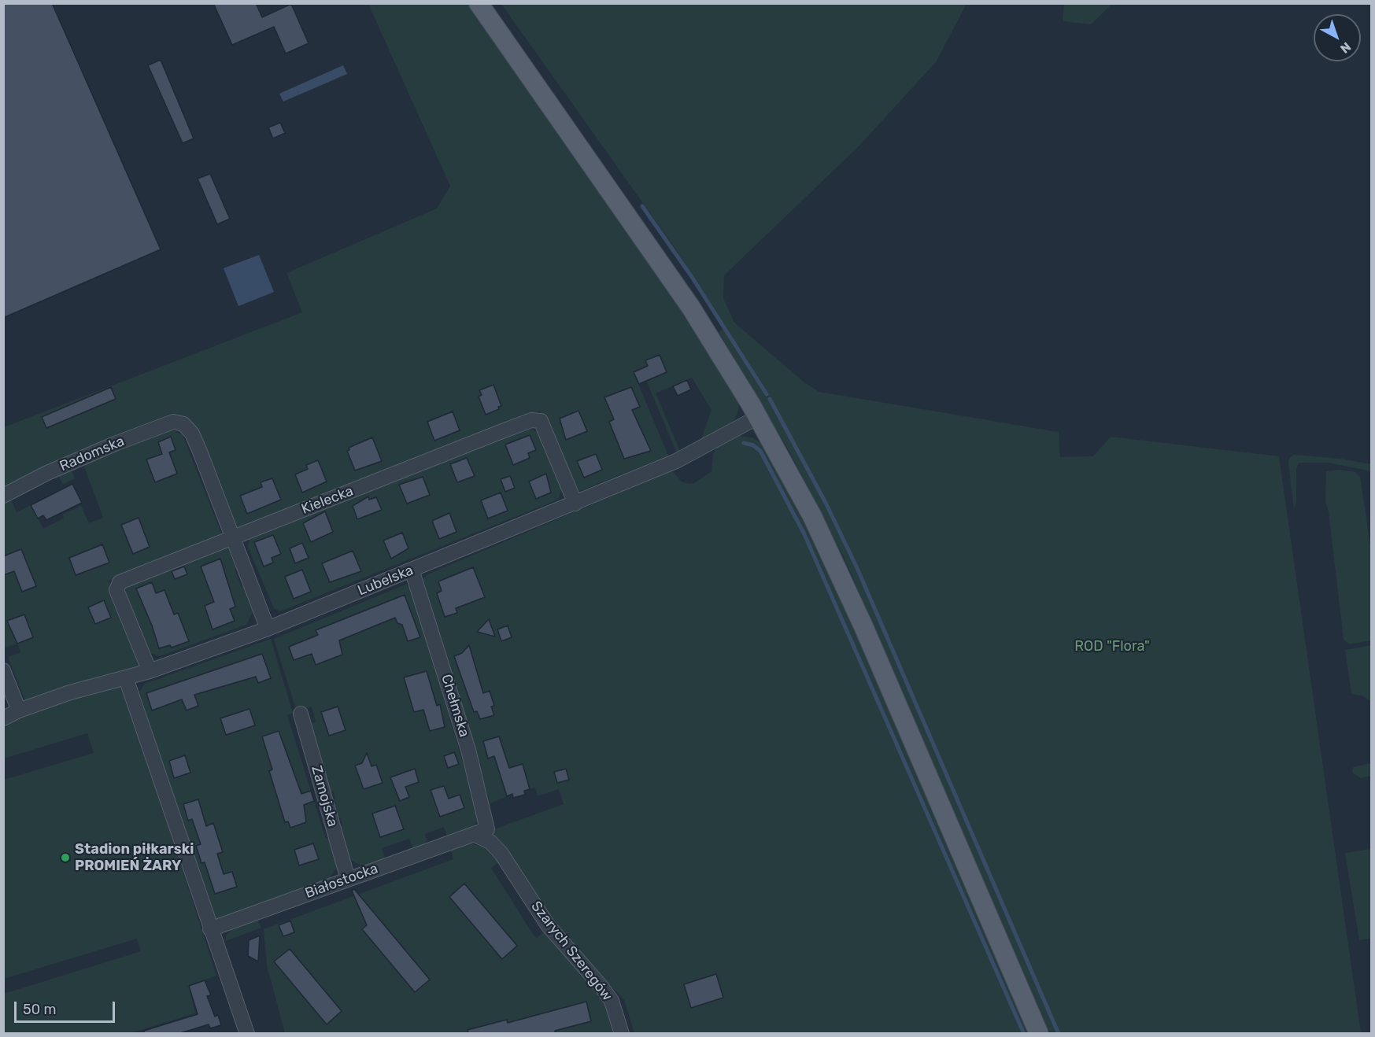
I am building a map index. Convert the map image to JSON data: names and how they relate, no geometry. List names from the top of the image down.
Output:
{
  "streets": {
    "street": [
      "Radomska",
      "Kielecka",
      "Lubelska",
      "Chełmska",
      "Zamojska",
      "Białostocka",
      "Szarych Szeregów"
    ]
  },
  "crossings": [
    ["Radomska", "Kielecka"],
    ["Kielecka", "Lubelska"],
    ["Lubelska", "Chełmska"],
    ["Chełmska", "Białostocka"],
    ["Chełmska", "Szarych Szeregów"],
    ["Zamojska", "Białostocka"],
    ["Białostocka", "Szarych Szeregów"]
  ],
  "parks": ["ROD \"Flora\""],
  "places": ["Stadion piłkarski PROMIEŃ ŻARY"],
  "scale_bar": "50 m",
  "north": "bottom right"
}
